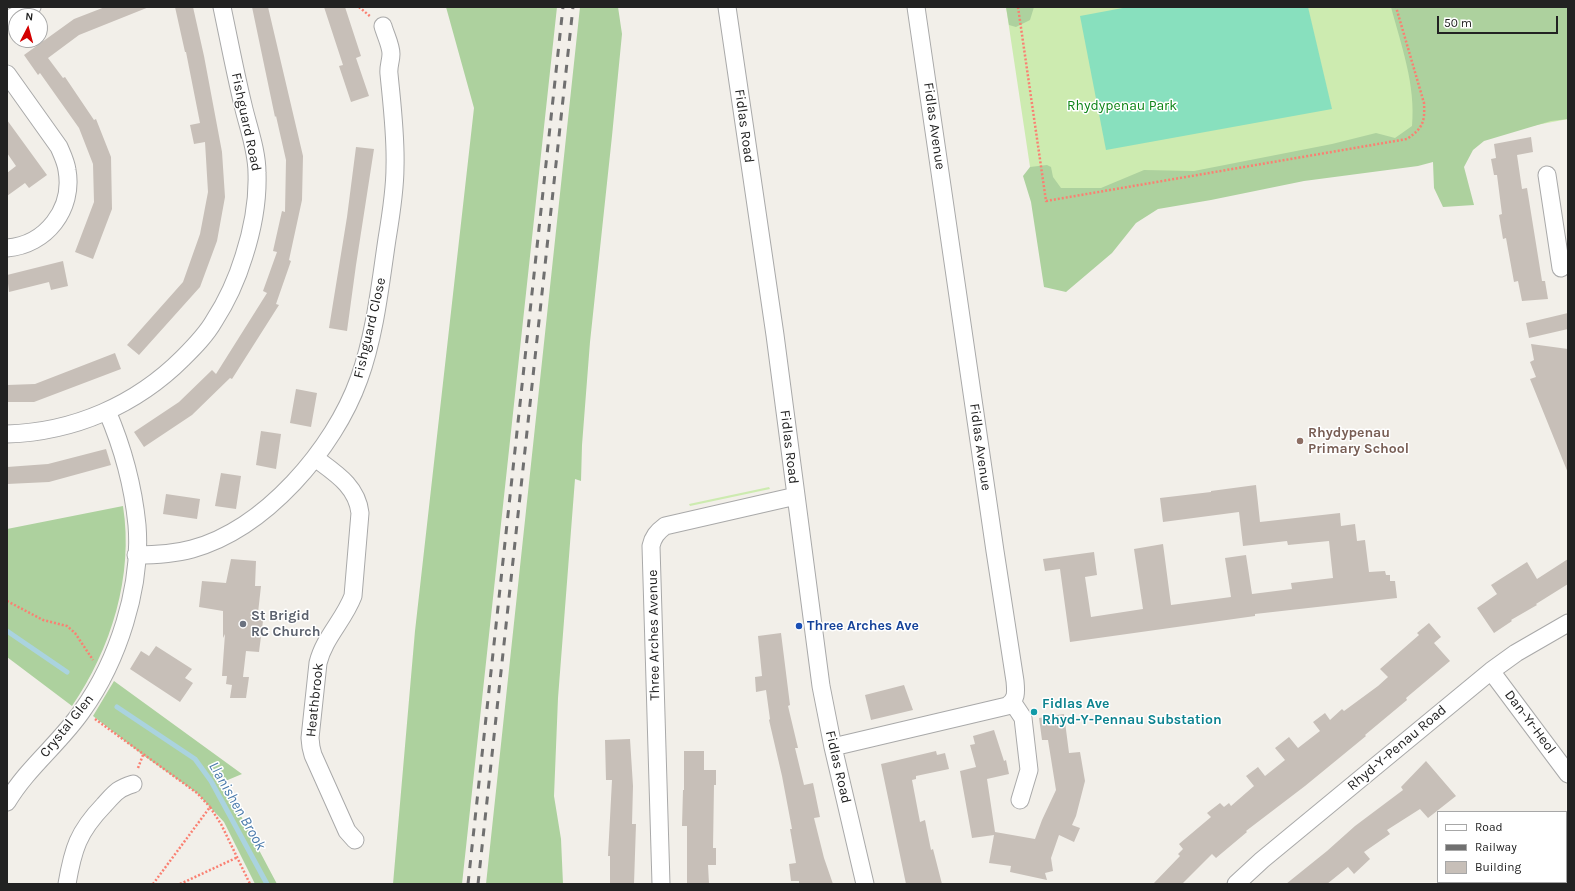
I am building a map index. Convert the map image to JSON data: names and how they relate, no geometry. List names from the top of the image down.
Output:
{
  "streets": {
    "street": [
      "Fishguard Road",
      "Fidlas Road",
      "Fidlas Avenue",
      "Fishguard Close",
      "Three Arches Avenue",
      "Heathbrook",
      "Dan-Yr-Heol",
      "Crystal Glen",
      "Rhyd-Y-Penau Road"
    ]
  },
  "crossings": [
    ["Fishguard Road", "Crystal Glen"],
    ["Fidlas Road", "Three Arches Avenue"],
    ["Fishguard Close", "Heathbrook"],
    ["Fishguard Close", "Crystal Glen"],
    ["Dan-Yr-Heol", "Rhyd-Y-Penau Road"]
  ],
  "water": ["Llanishen Brook"],
  "parks": ["Rhydypenau Park"],
  "places": [
    "Rhydypenau Primary School",
    "St Brigid RC Church",
    "Three Arches Ave",
    "Fidlas Ave Rhyd-Y-Pennau Substation"
  ],
  "legend": ["Road", "Railway", "Building"],
  "scale_bar": "50 m",
  "north": "top"
}
